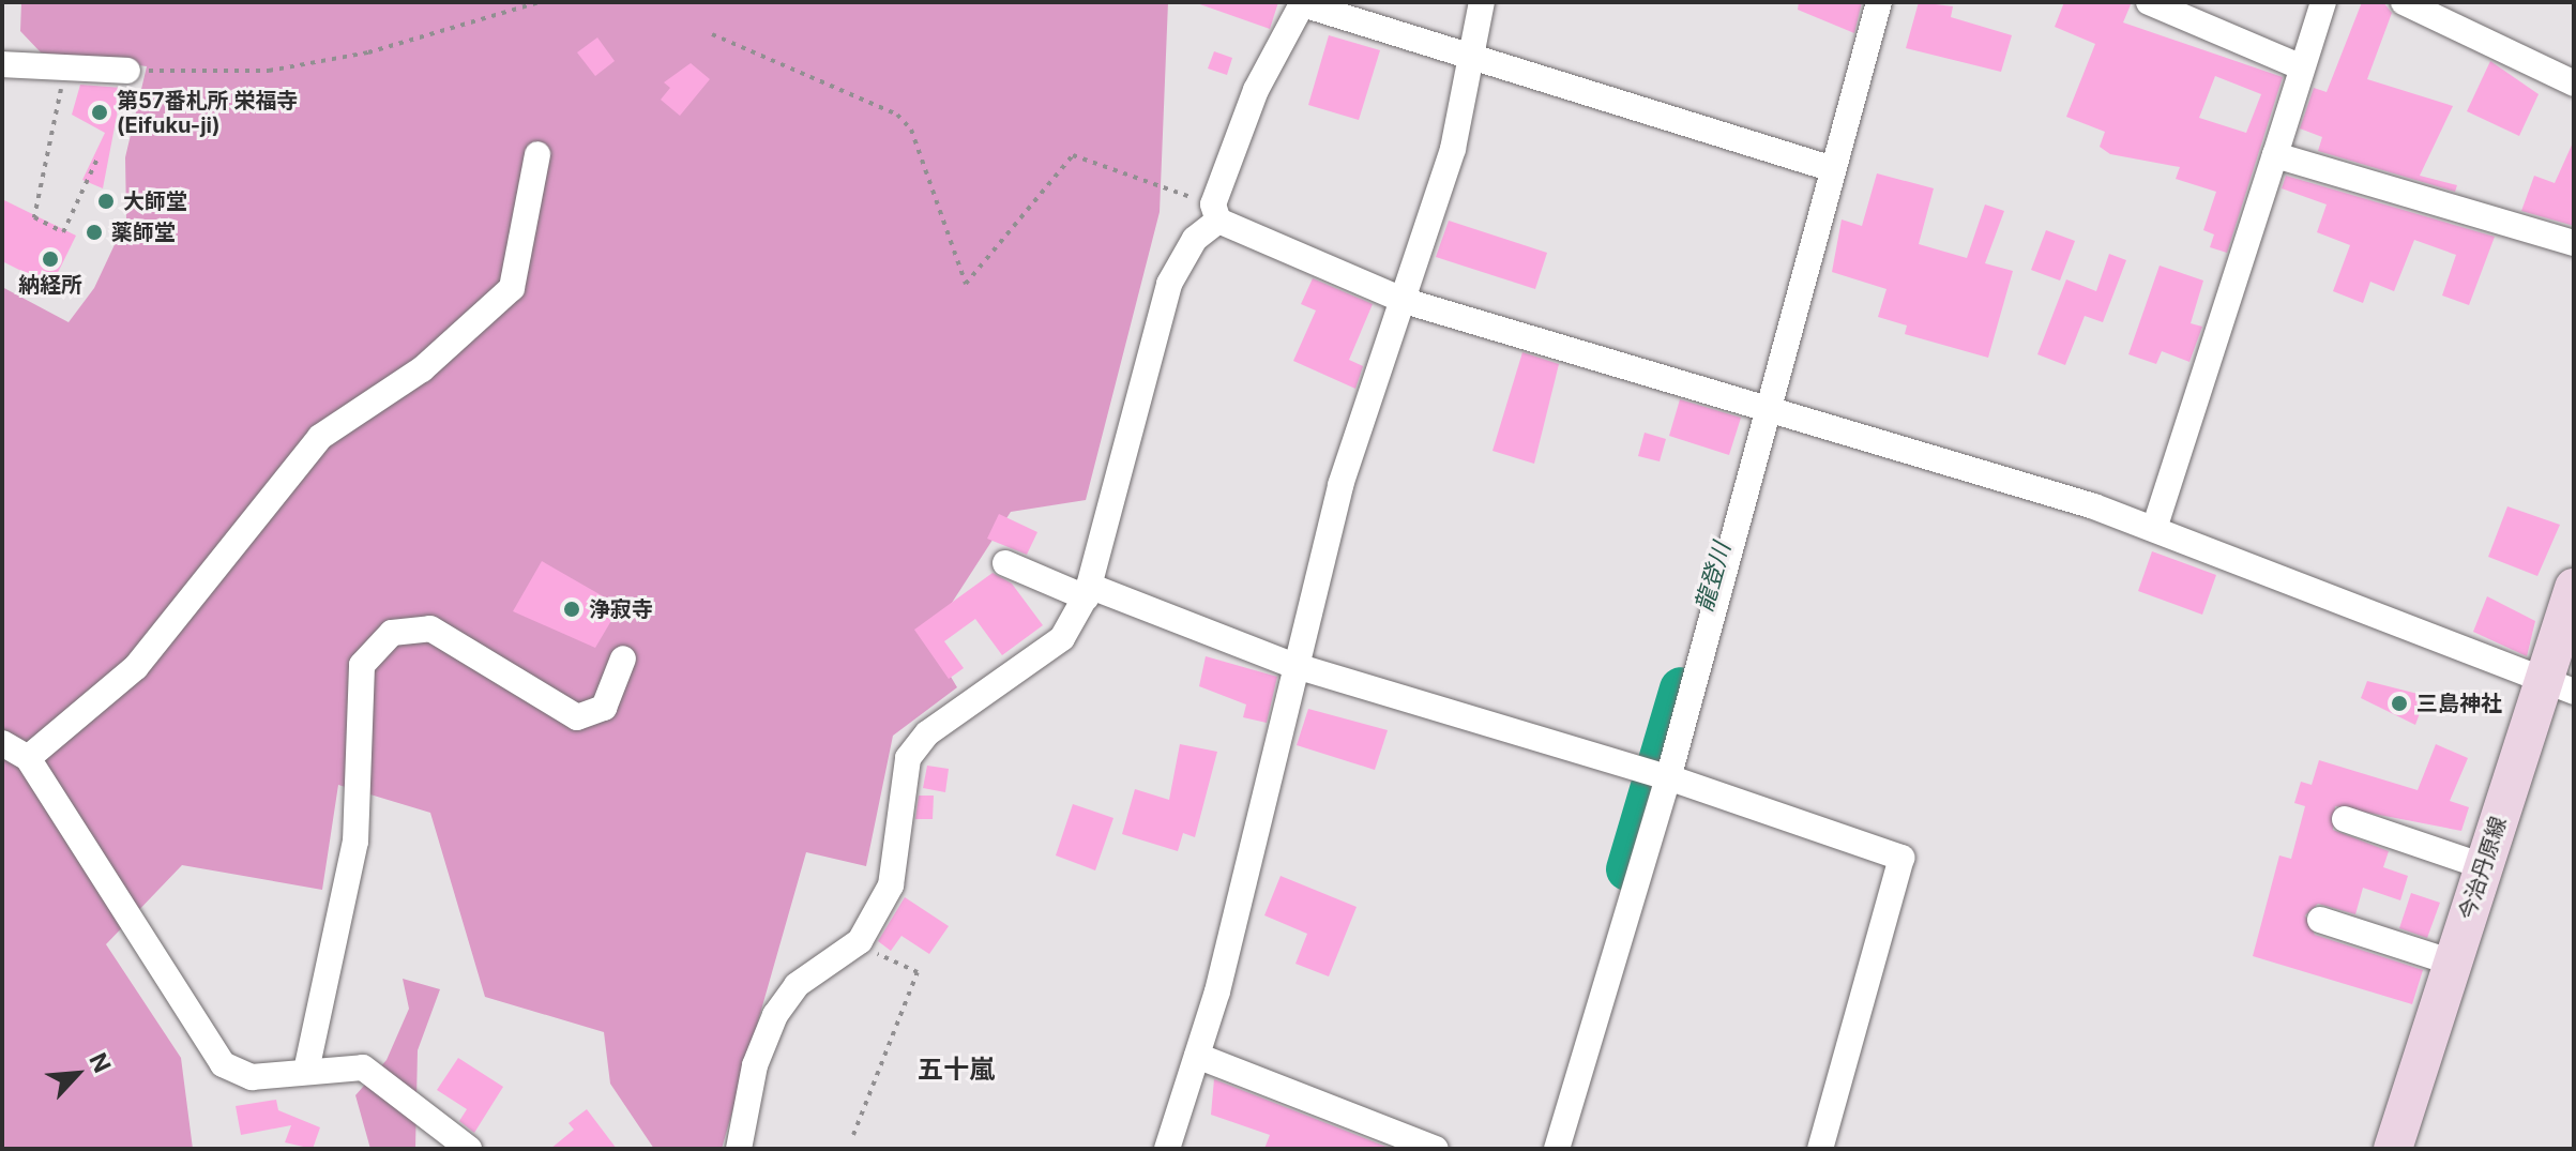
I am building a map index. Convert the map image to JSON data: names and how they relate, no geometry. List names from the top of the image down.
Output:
{
  "streets": {
    "main road": ["今治丹原線"]
  },
  "districts": ["五十嵐"],
  "water": ["龍登川"],
  "places": [
    "第57番札所 栄福寺 (Eifuku-ji)",
    "大師堂",
    "薬師堂",
    "納経所",
    "浄寂寺",
    "三島神社"
  ],
  "north": "top right"
}
